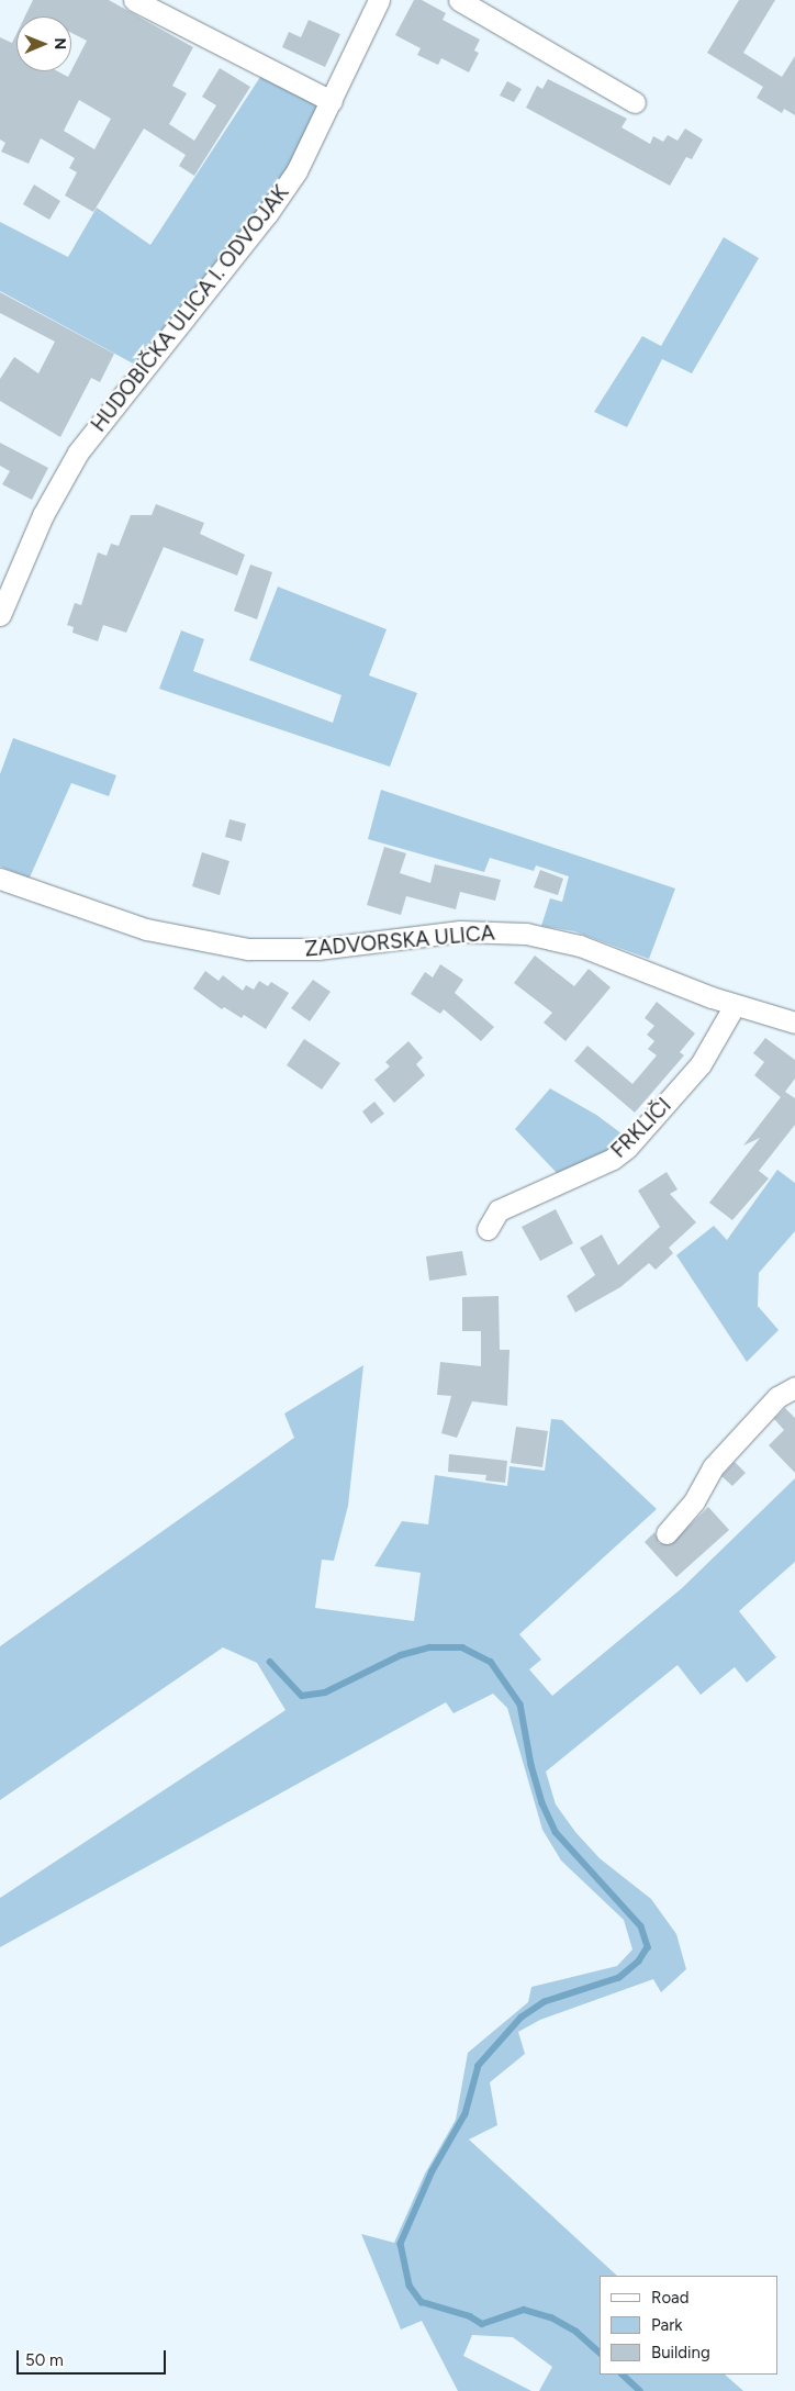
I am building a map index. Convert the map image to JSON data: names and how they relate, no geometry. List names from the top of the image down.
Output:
{
  "streets": {
    "street": ["HUDOBIČKA ULICA I. ODVOJAK", "ZADVORSKA ULICA", "FRKLIČI"]
  },
  "crossings": [
    ["ZADVORSKA ULICA", "FRKLIČI"]
  ],
  "legend": ["Road", "Park", "Building"],
  "scale_bar": "50 m",
  "north": "right"
}
